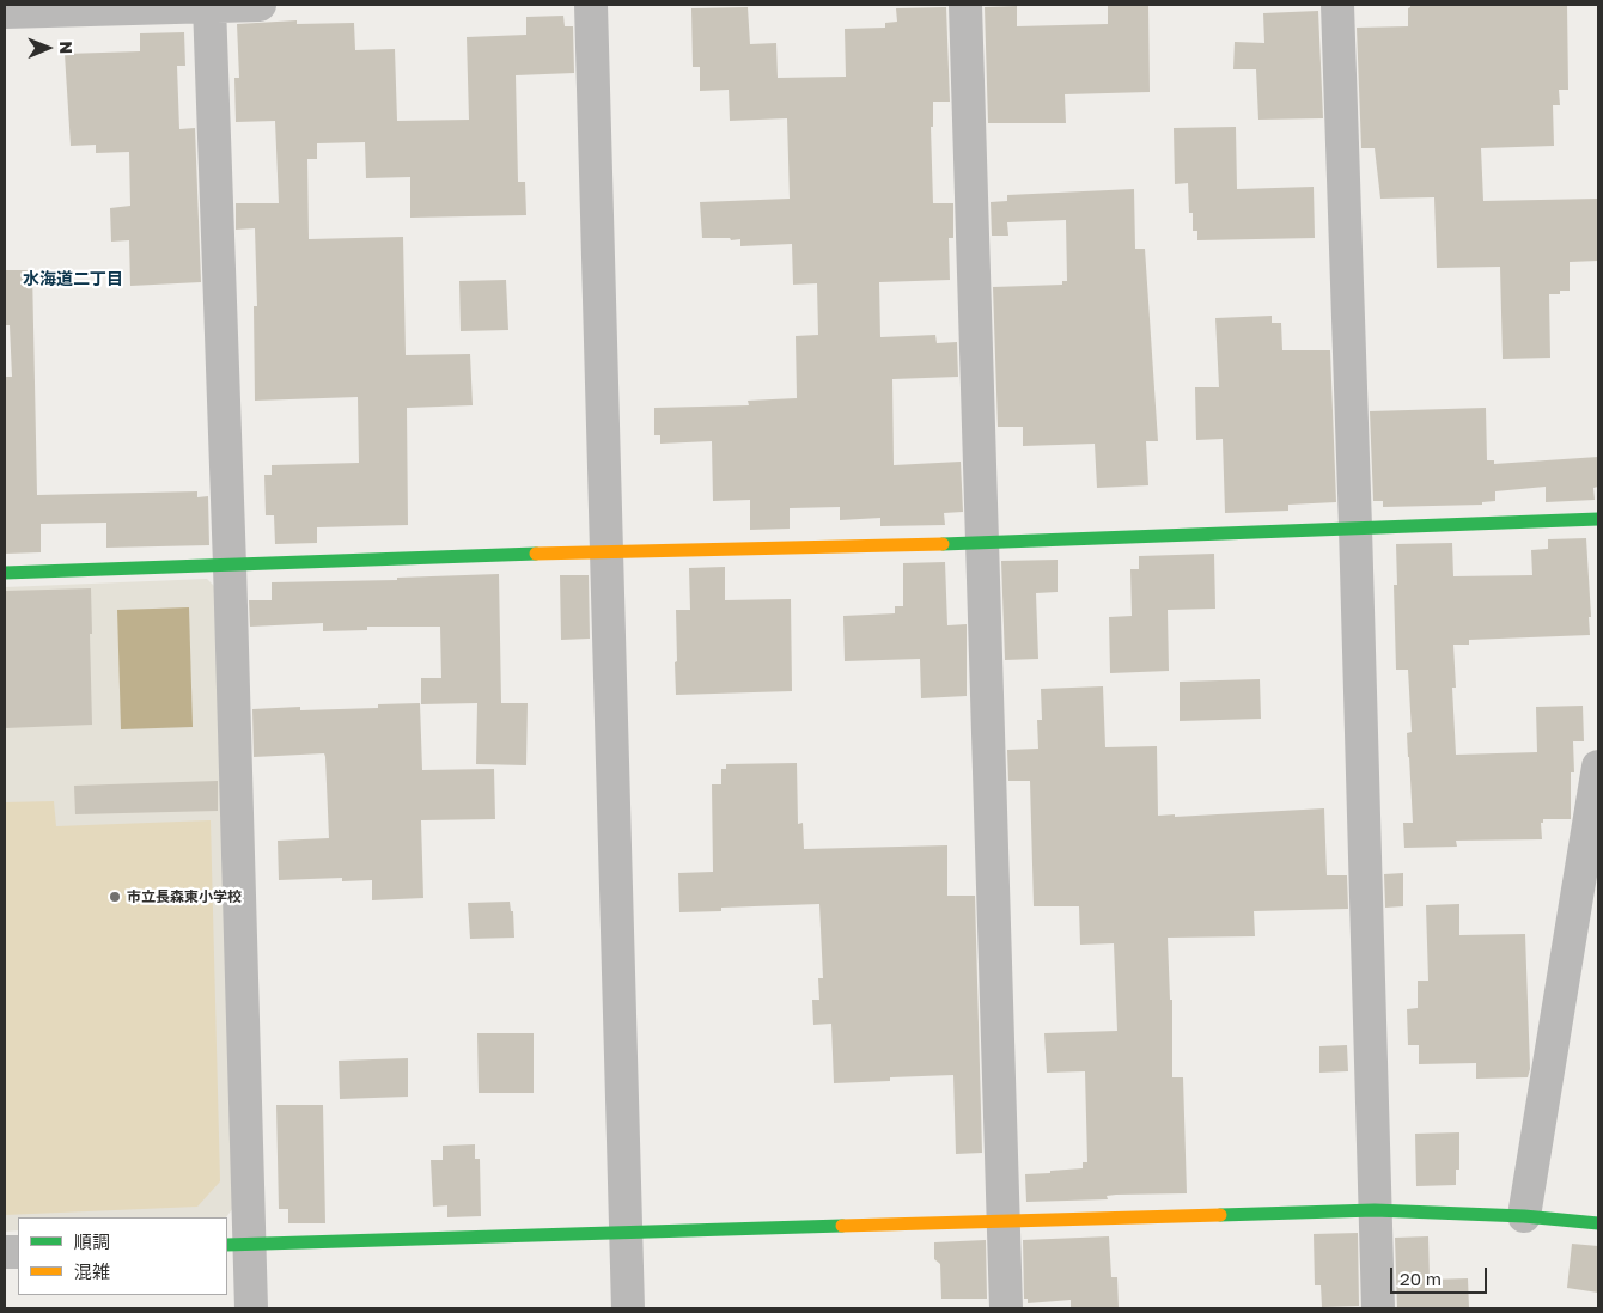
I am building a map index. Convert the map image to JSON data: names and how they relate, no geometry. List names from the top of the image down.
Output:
{
  "districts": ["水海道二丁目"],
  "places": ["市立長森東小学校"],
  "legend": ["順調", "混雑"],
  "scale_bar": "20 m",
  "north": "right"
}
